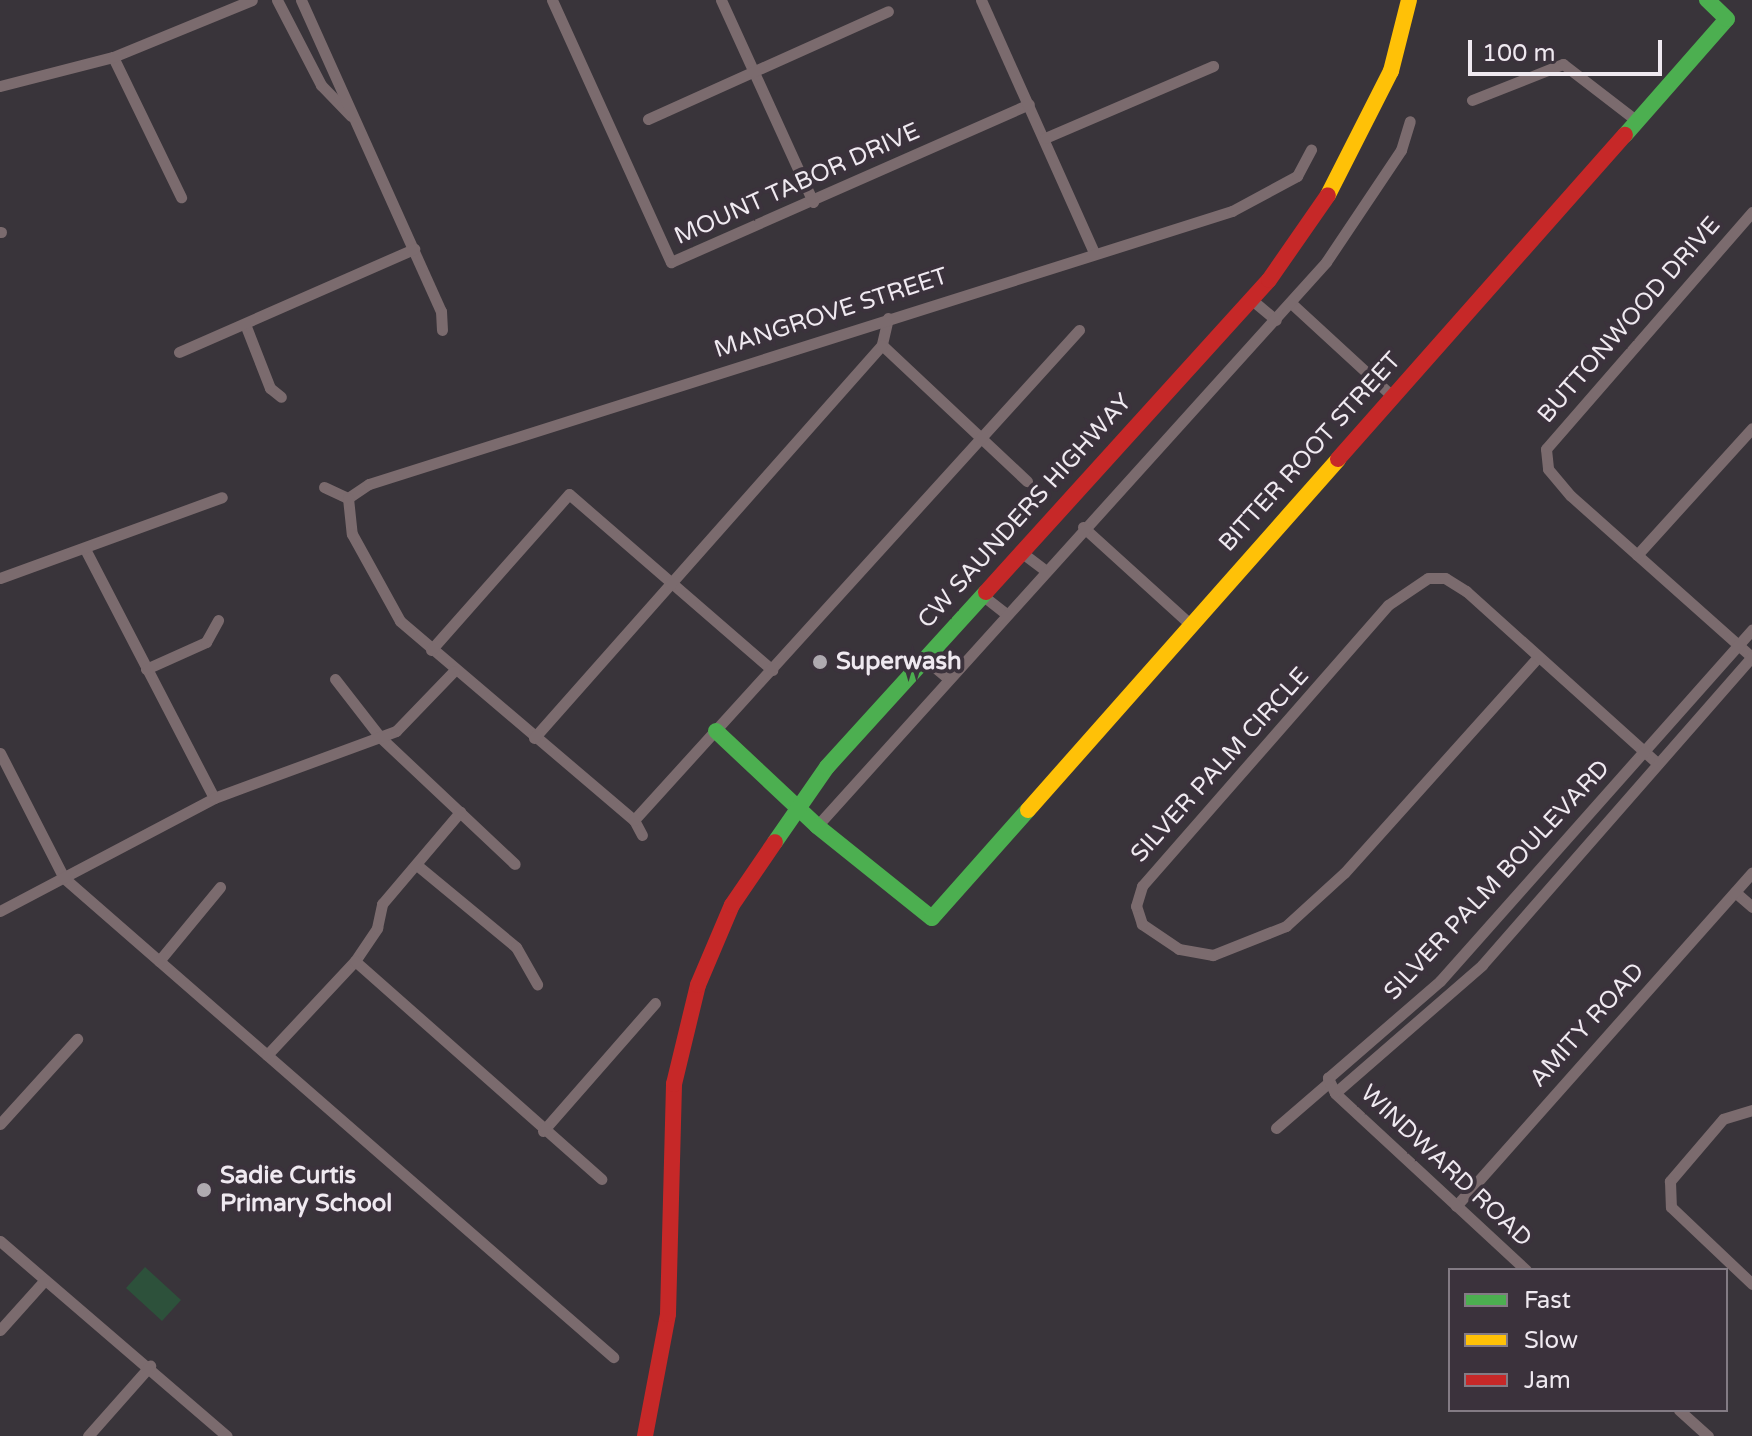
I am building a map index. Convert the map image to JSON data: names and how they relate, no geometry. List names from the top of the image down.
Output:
{
  "streets": {
    "main road": ["BITTER ROOT STREET", "CW SAUNDERS HIGHWAY"],
    "street": [
      "MOUNT TABOR DRIVE",
      "MANGROVE STREET",
      "BUTTONWOOD DRIVE",
      "SILVER PALM CIRCLE",
      "SILVER PALM BOULEVARD",
      "AMITY ROAD",
      "WINDWARD ROAD"
    ]
  },
  "crossings": [
    ["BUTTONWOOD DRIVE", "SILVER PALM BOULEVARD"],
    ["SILVER PALM CIRCLE", "SILVER PALM BOULEVARD"],
    ["SILVER PALM BOULEVARD", "WINDWARD ROAD"],
    ["AMITY ROAD", "WINDWARD ROAD"]
  ],
  "places": ["Superwash", "Sadie Curtis Primary School"],
  "legend": ["Fast", "Slow", "Jam"],
  "scale_bar": "100 m"
}
